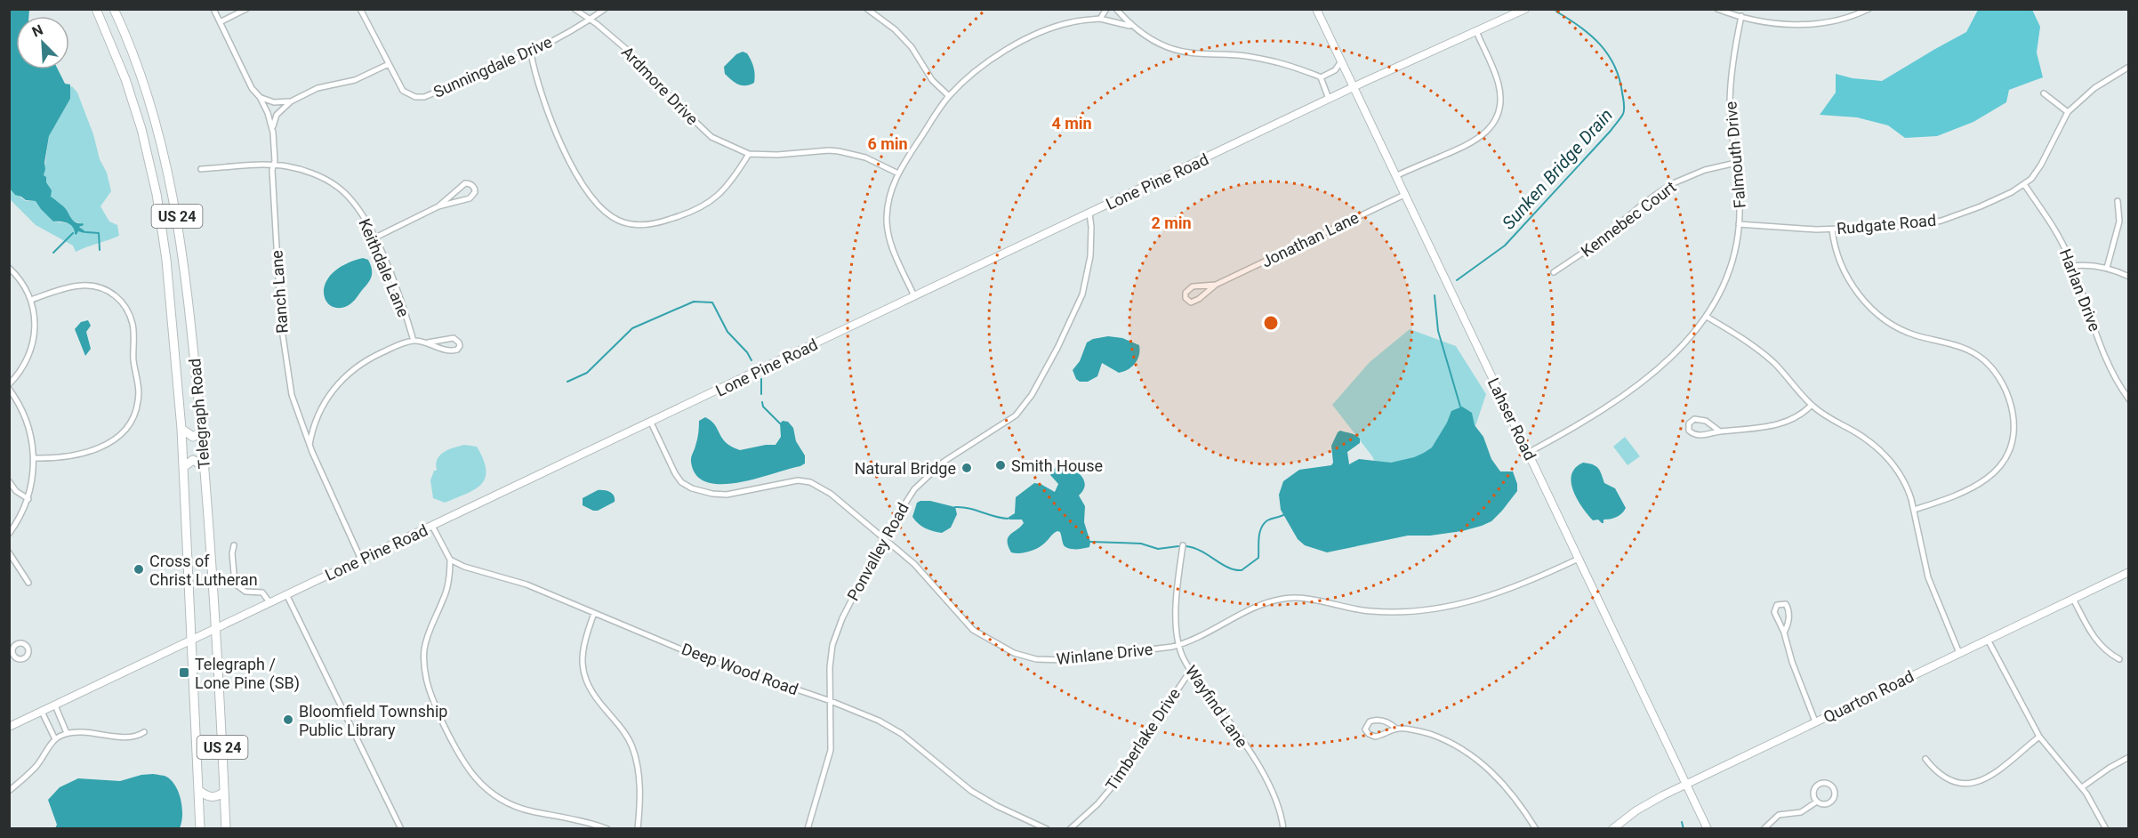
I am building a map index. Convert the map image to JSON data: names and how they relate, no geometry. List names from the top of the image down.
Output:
{
  "streets": {
    "highway": ["US 24", "Telegraph Road"],
    "street": [
      "Sunningdale Drive",
      "Ardmore Drive",
      "Falmouth Drive",
      "Lone Pine Road",
      "Kennebec Court",
      "Rudgate Road",
      "Jonathan Lane",
      "Keithdale Lane",
      "Harlan Drive",
      "Ranch Lane",
      "Lahser Road",
      "Ponvalley Road",
      "Winlane Drive",
      "Deep Wood Road",
      "Quarton Road",
      "Wayfind Lane",
      "Timberlake Drive"
    ]
  },
  "crossings": [
    ["Sunningdale Drive", "Ardmore Drive"],
    ["Falmouth Drive", "Kennebec Court"],
    ["Falmouth Drive", "Rudgate Road"],
    ["Falmouth Drive", "Lahser Road"],
    ["Lone Pine Road", "Ranch Lane"],
    ["Lone Pine Road", "Telegraph Road"],
    ["Lone Pine Road", "Lahser Road"],
    ["Lone Pine Road", "Ponvalley Road"],
    ["Lone Pine Road", "Winlane Drive"],
    ["Rudgate Road", "Harlan Drive"],
    ["Jonathan Lane", "Lahser Road"],
    ["Keithdale Lane", "Ranch Lane"],
    ["Lahser Road", "Winlane Drive"],
    ["Lahser Road", "Quarton Road"],
    ["Ponvalley Road", "Winlane Drive"],
    ["Ponvalley Road", "Deep Wood Road"],
    ["Winlane Drive", "Wayfind Lane"],
    ["Wayfind Lane", "Timberlake Drive"]
  ],
  "water": ["Sunken Bridge Drain"],
  "places": {
    "other": [
      "Smith House",
      "Natural Bridge",
      "Cross of Christ Lutheran",
      "Bloomfield Township Public Library"
    ],
    "transit": ["Telegraph / Lone Pine (SB)"]
  },
  "north": "top left",
  "rings": ["4 min", "6 min", "2 min"]
}
